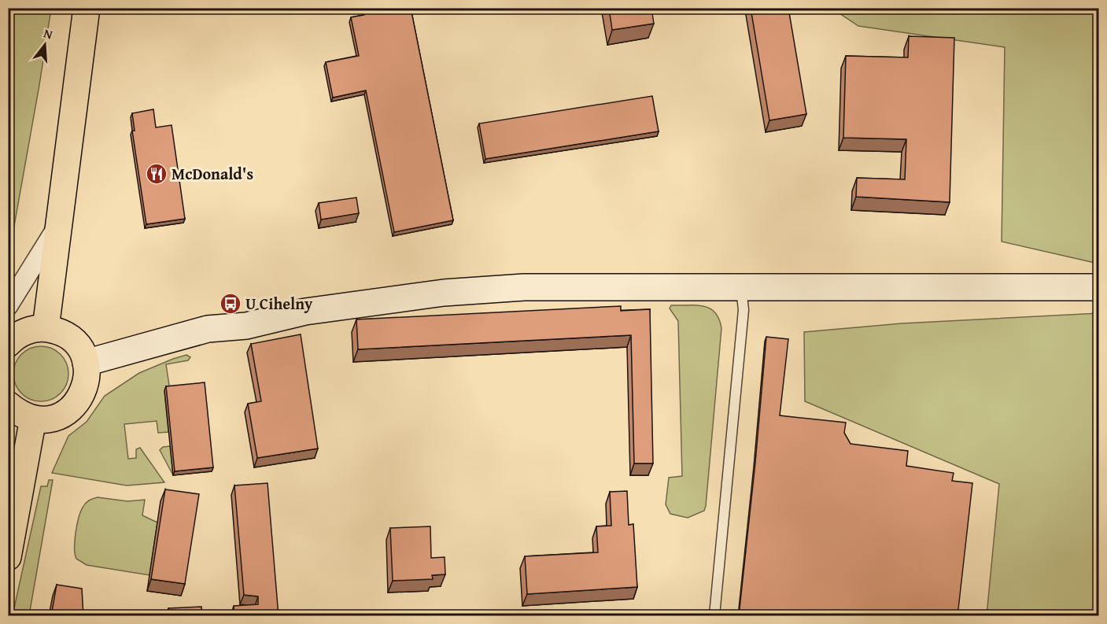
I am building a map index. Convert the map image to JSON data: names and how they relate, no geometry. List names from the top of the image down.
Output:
{
  "places": {
    "restaurant": ["McDonald's"],
    "bus stop": ["U Cihelny"]
  },
  "north": "top"
}
